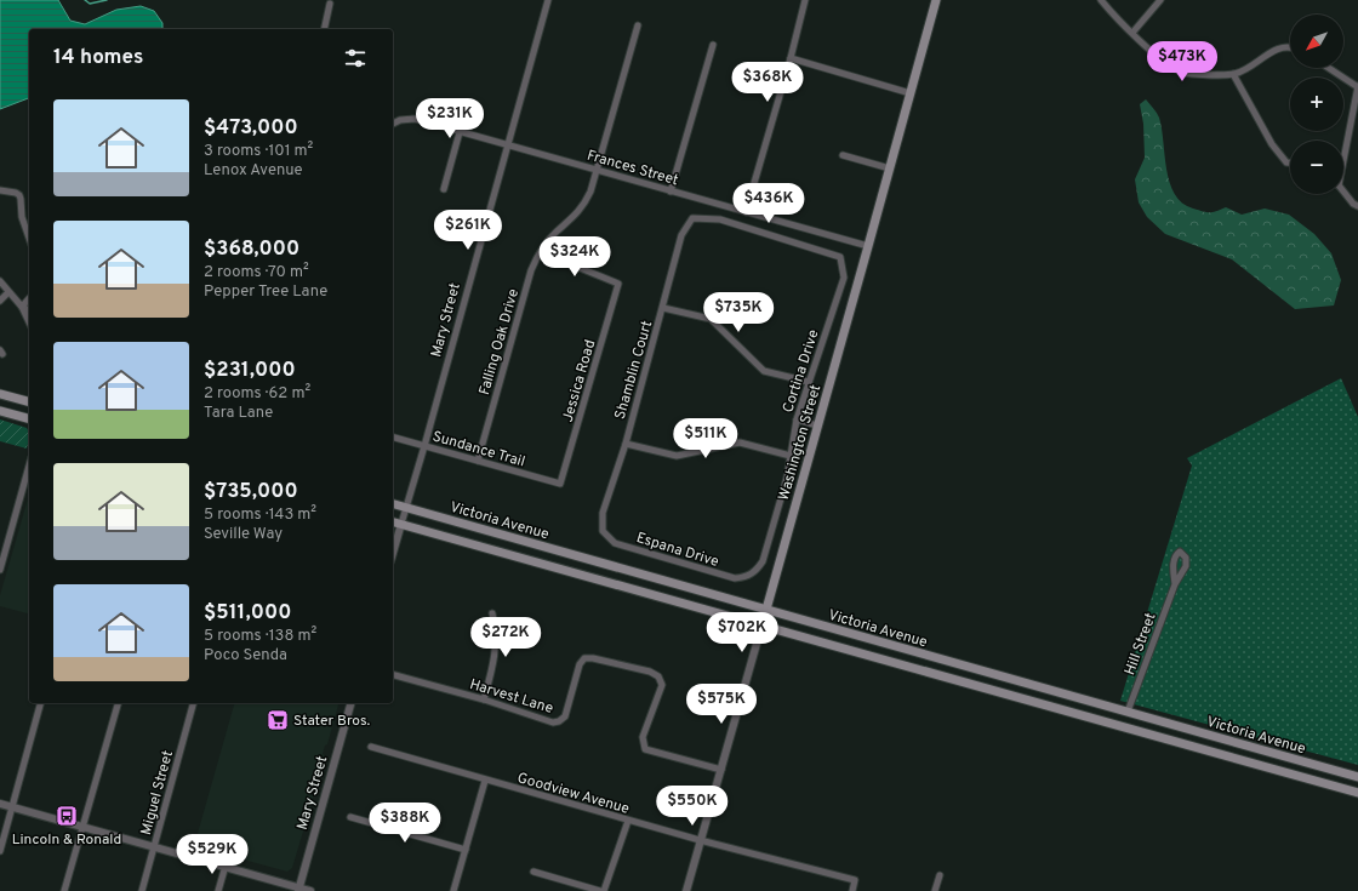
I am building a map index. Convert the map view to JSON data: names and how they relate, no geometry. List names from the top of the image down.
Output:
{
  "streets": {
    "main road": ["Washington Street", "Victoria Avenue"],
    "street": [
      "Frances Street",
      "Mary Street",
      "Falling Oak Drive",
      "Shamblin Court",
      "Cortina Drive",
      "Jessica Road",
      "Sundance Trail",
      "Espana Drive",
      "Hill Street",
      "Harvest Lane",
      "Miguel Street",
      "Goodview Avenue"
    ]
  },
  "crossings": [
    ["Frances Street", "Mary Street"],
    ["Frances Street", "Falling Oak Drive"],
    ["Frances Street", "Washington Street"],
    ["Mary Street", "Sundance Trail"],
    ["Mary Street", "Victoria Avenue"],
    ["Falling Oak Drive", "Jessica Road"],
    ["Falling Oak Drive", "Sundance Trail"],
    ["Shamblin Court", "Cortina Drive"],
    ["Shamblin Court", "Espana Drive"],
    ["Cortina Drive", "Espana Drive"],
    ["Jessica Road", "Sundance Trail"],
    ["Washington Street", "Victoria Avenue"],
    ["Washington Street", "Harvest Lane"],
    ["Washington Street", "Goodview Avenue"],
    ["Victoria Avenue", "Hill Street"]
  ],
  "places": {
    "supermarket": ["Stater Bros."],
    "bus stop": ["Lincoln & Ronald"]
  },
  "north": "bottom left",
  "page": {
    "map_buttons": ["+", "−"],
    "heading": "14 homes",
    "price": [
      "$473K",
      "$368K",
      "$231K",
      "$436K",
      "$261K",
      "$324K",
      "$735K",
      "$511K",
      "$702K",
      "$272K",
      "$575K",
      "$550K",
      "$388K",
      "$529K"
    ],
    "list": [
      {
        "name": "$473,000",
        "note": "3 rooms · 101 m² · Lenox Avenue"
      },
      {
        "name": "$368,000",
        "note": "2 rooms · 70 m² · Pepper Tree Lane"
      },
      {
        "name": "$231,000",
        "note": "2 rooms · 62 m² · Tara Lane"
      },
      {
        "name": "$735,000",
        "note": "5 rooms · 143 m² · Seville Way"
      },
      {
        "name": "$511,000",
        "note": "5 rooms · 138 m² · Poco Senda"
      }
    ]
  }
}
